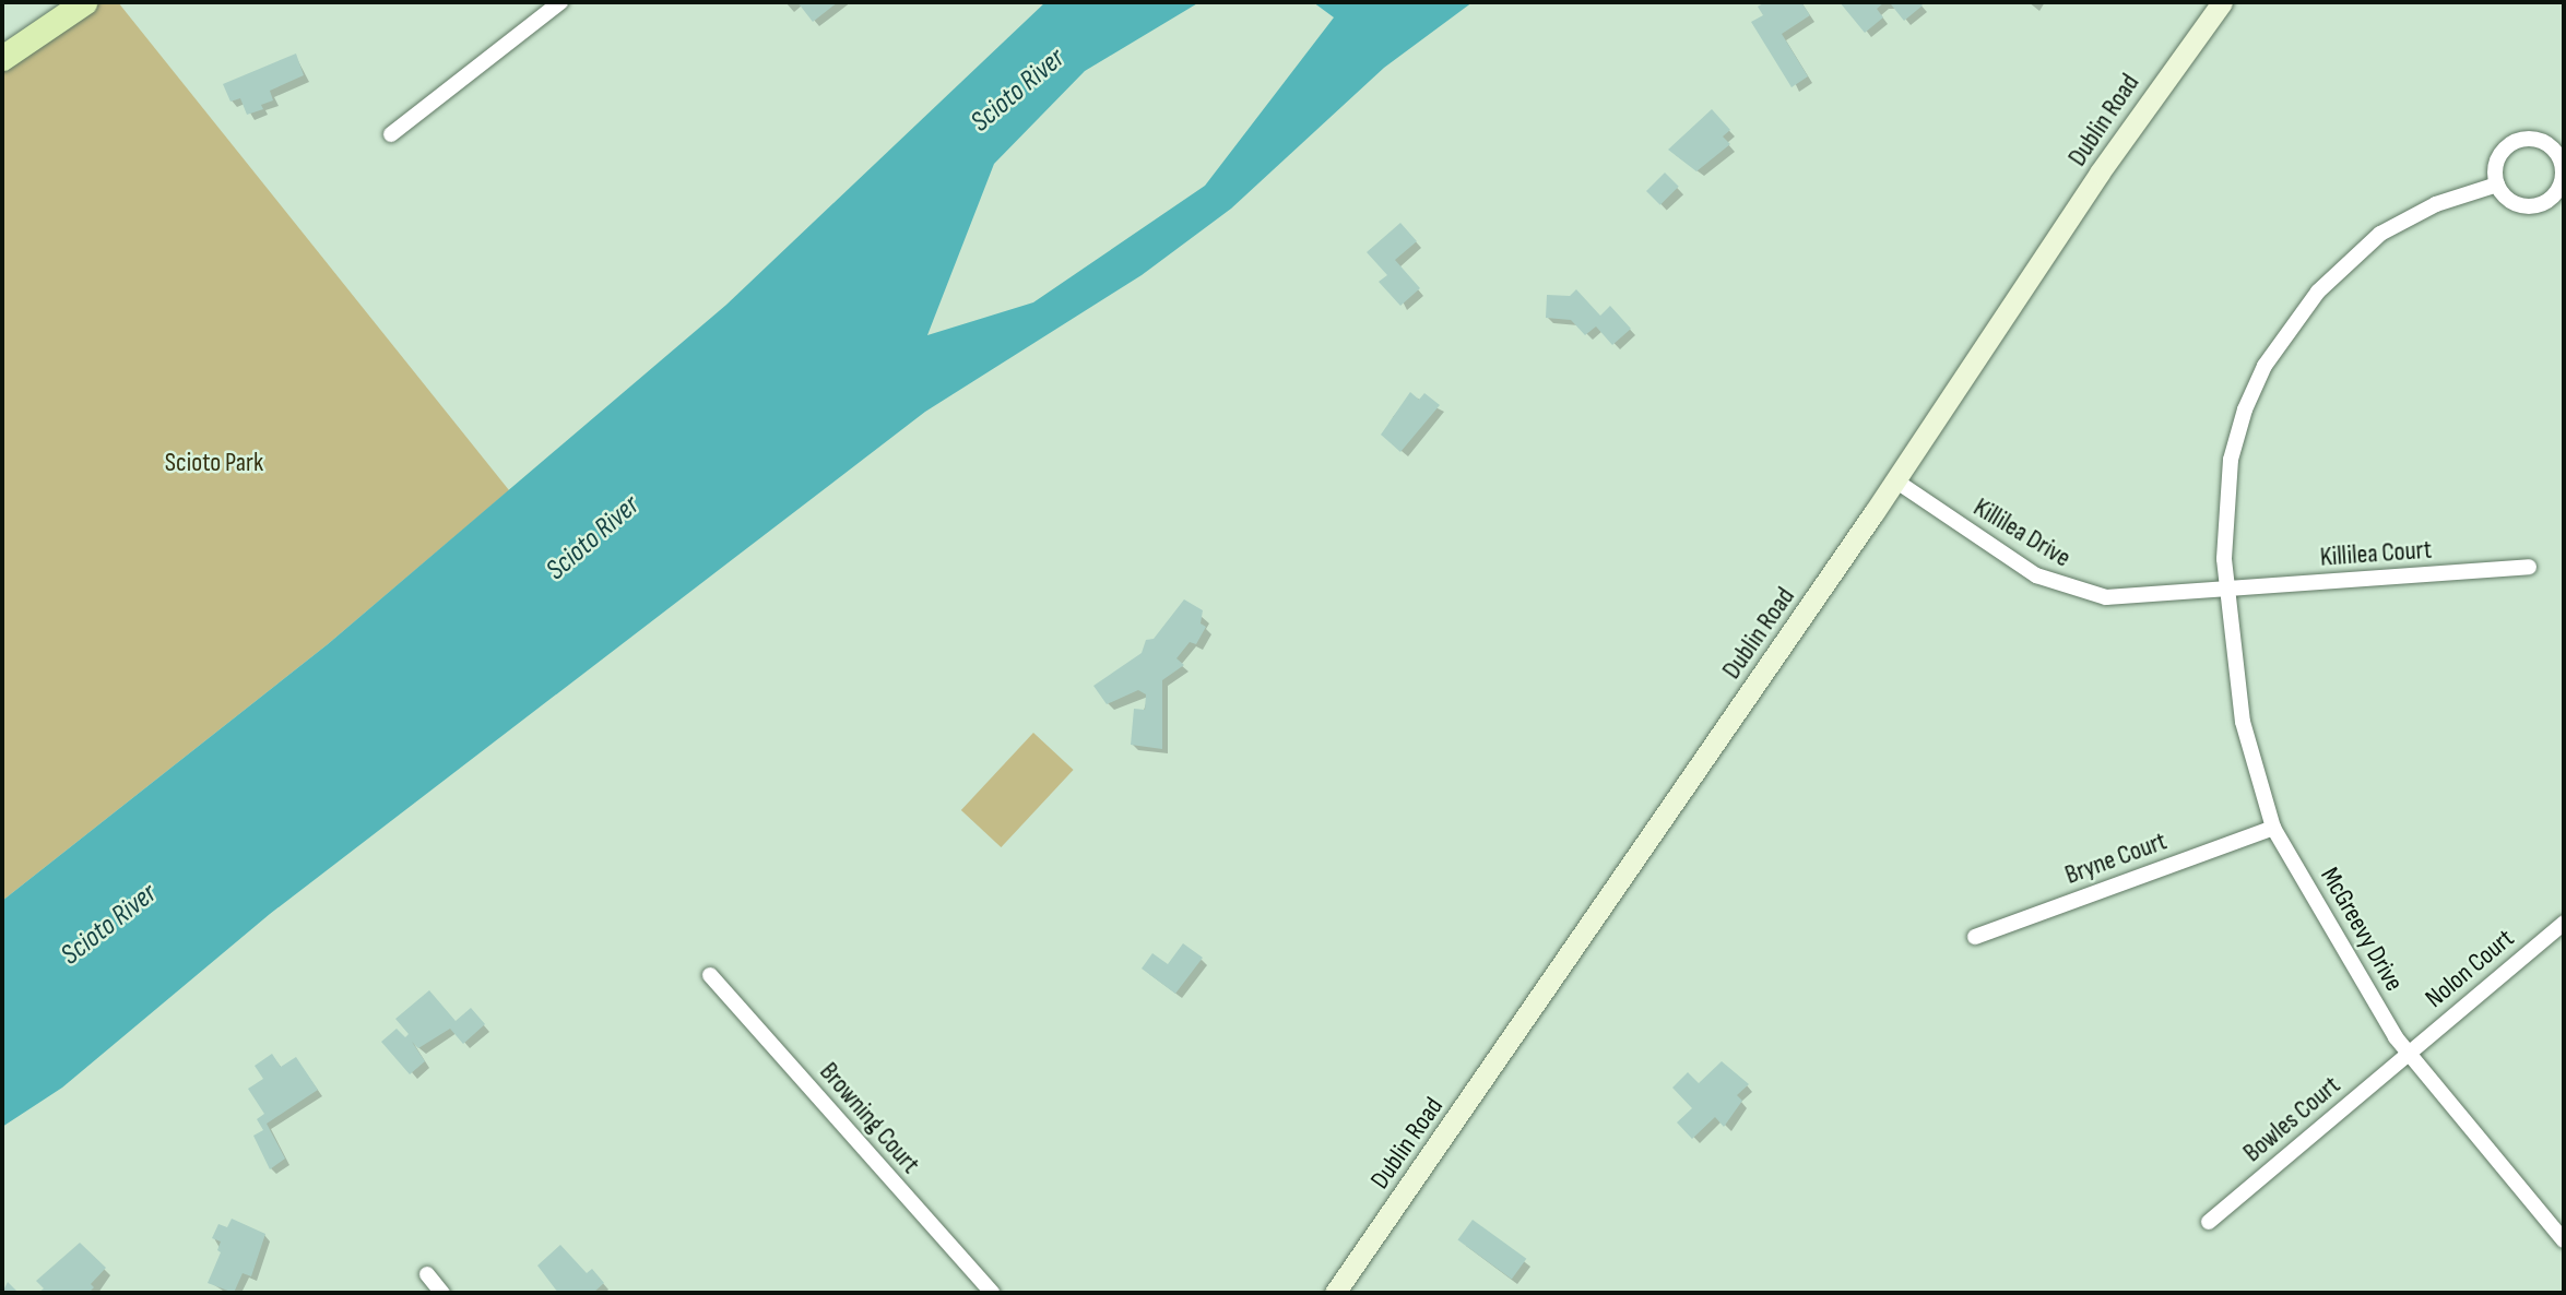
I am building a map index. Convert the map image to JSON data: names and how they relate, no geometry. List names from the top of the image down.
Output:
{
  "streets": {
    "main road": ["Dublin Road"],
    "street": [
      "Killilea Drive",
      "Killilea Court",
      "Bryne Court",
      "McGreevy Drive",
      "Nolon Court",
      "Browning Court",
      "Bowles Court"
    ]
  },
  "crossings": [
    ["Dublin Road", "Killilea Drive"],
    ["Killilea Drive", "Killilea Court"],
    ["Killilea Drive", "McGreevy Drive"],
    ["Killilea Court", "McGreevy Drive"],
    ["Bryne Court", "McGreevy Drive"],
    ["McGreevy Drive", "Nolon Court"],
    ["McGreevy Drive", "Bowles Court"],
    ["Nolon Court", "Bowles Court"]
  ],
  "water": ["Scioto River"],
  "parks": ["Scioto Park"]
}
